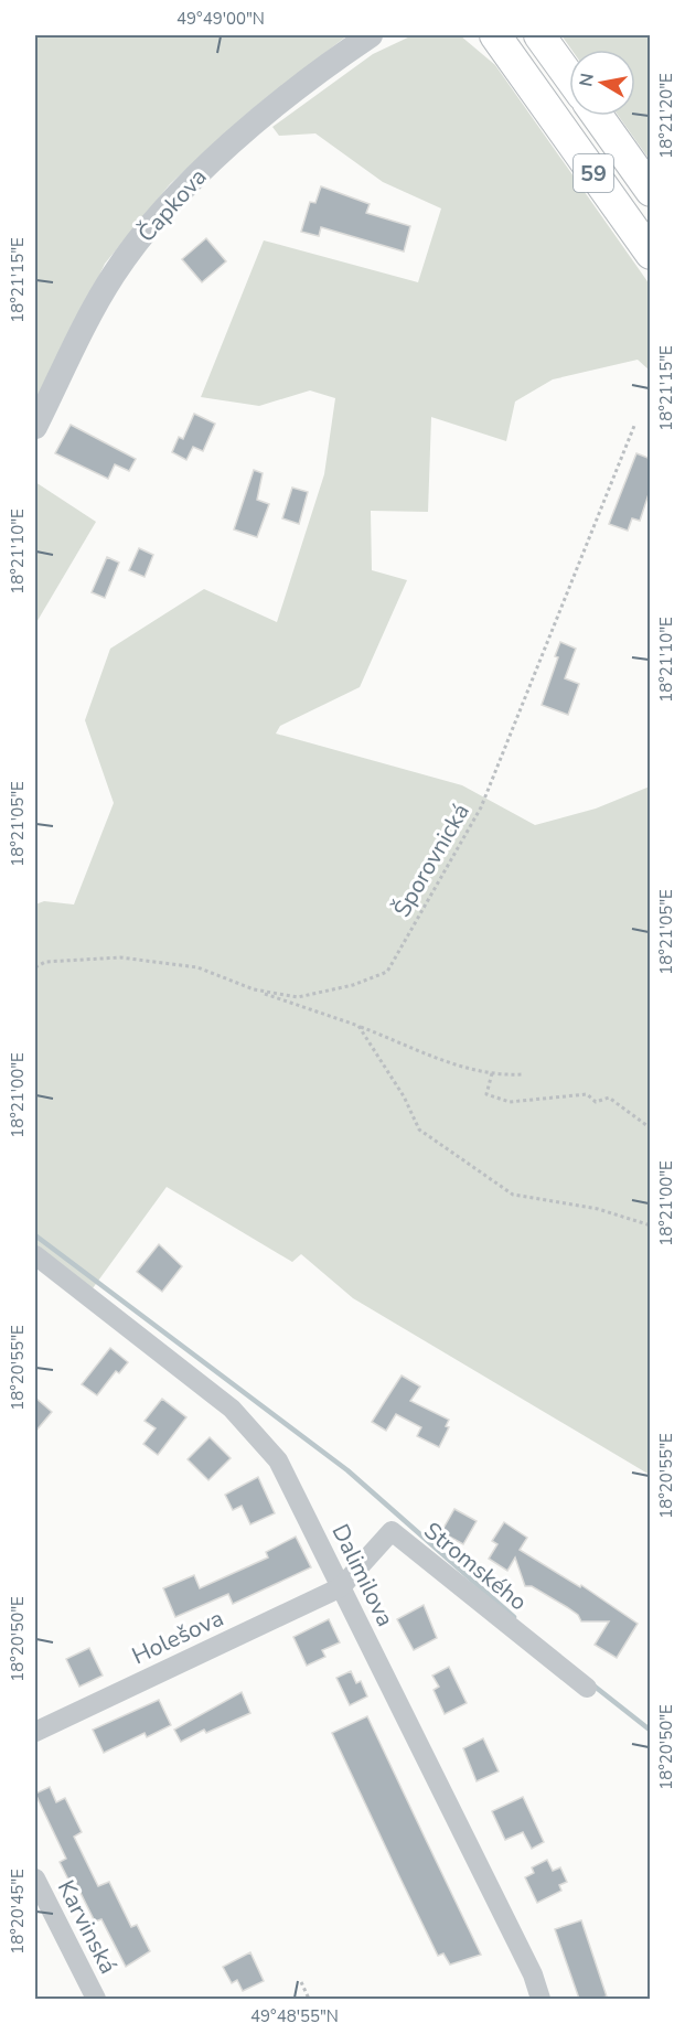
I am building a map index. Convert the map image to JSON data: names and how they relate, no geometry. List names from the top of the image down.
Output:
{
  "streets": {
    "main road": ["59"],
    "street": [
      "Čapkova",
      "Stromského",
      "Dalimilova",
      "Holešova",
      "Karvinská"
    ],
    "path": ["Šporovnická"]
  },
  "crossings": [
    ["Stromského", "Dalimilova"],
    ["Stromského", "Holešova"],
    ["Dalimilova", "Holešova"]
  ],
  "north": "left",
  "coordinates": [
    "49°49'00\"N",
    "18°21'20\"E",
    "18°21'15\"E",
    "18°21'10\"E",
    "18°21'05\"E",
    "18°21'00\"E",
    "18°20'55\"E",
    "18°20'50\"E",
    "18°20'45\"E",
    "49°48'55\"N"
  ]
}
